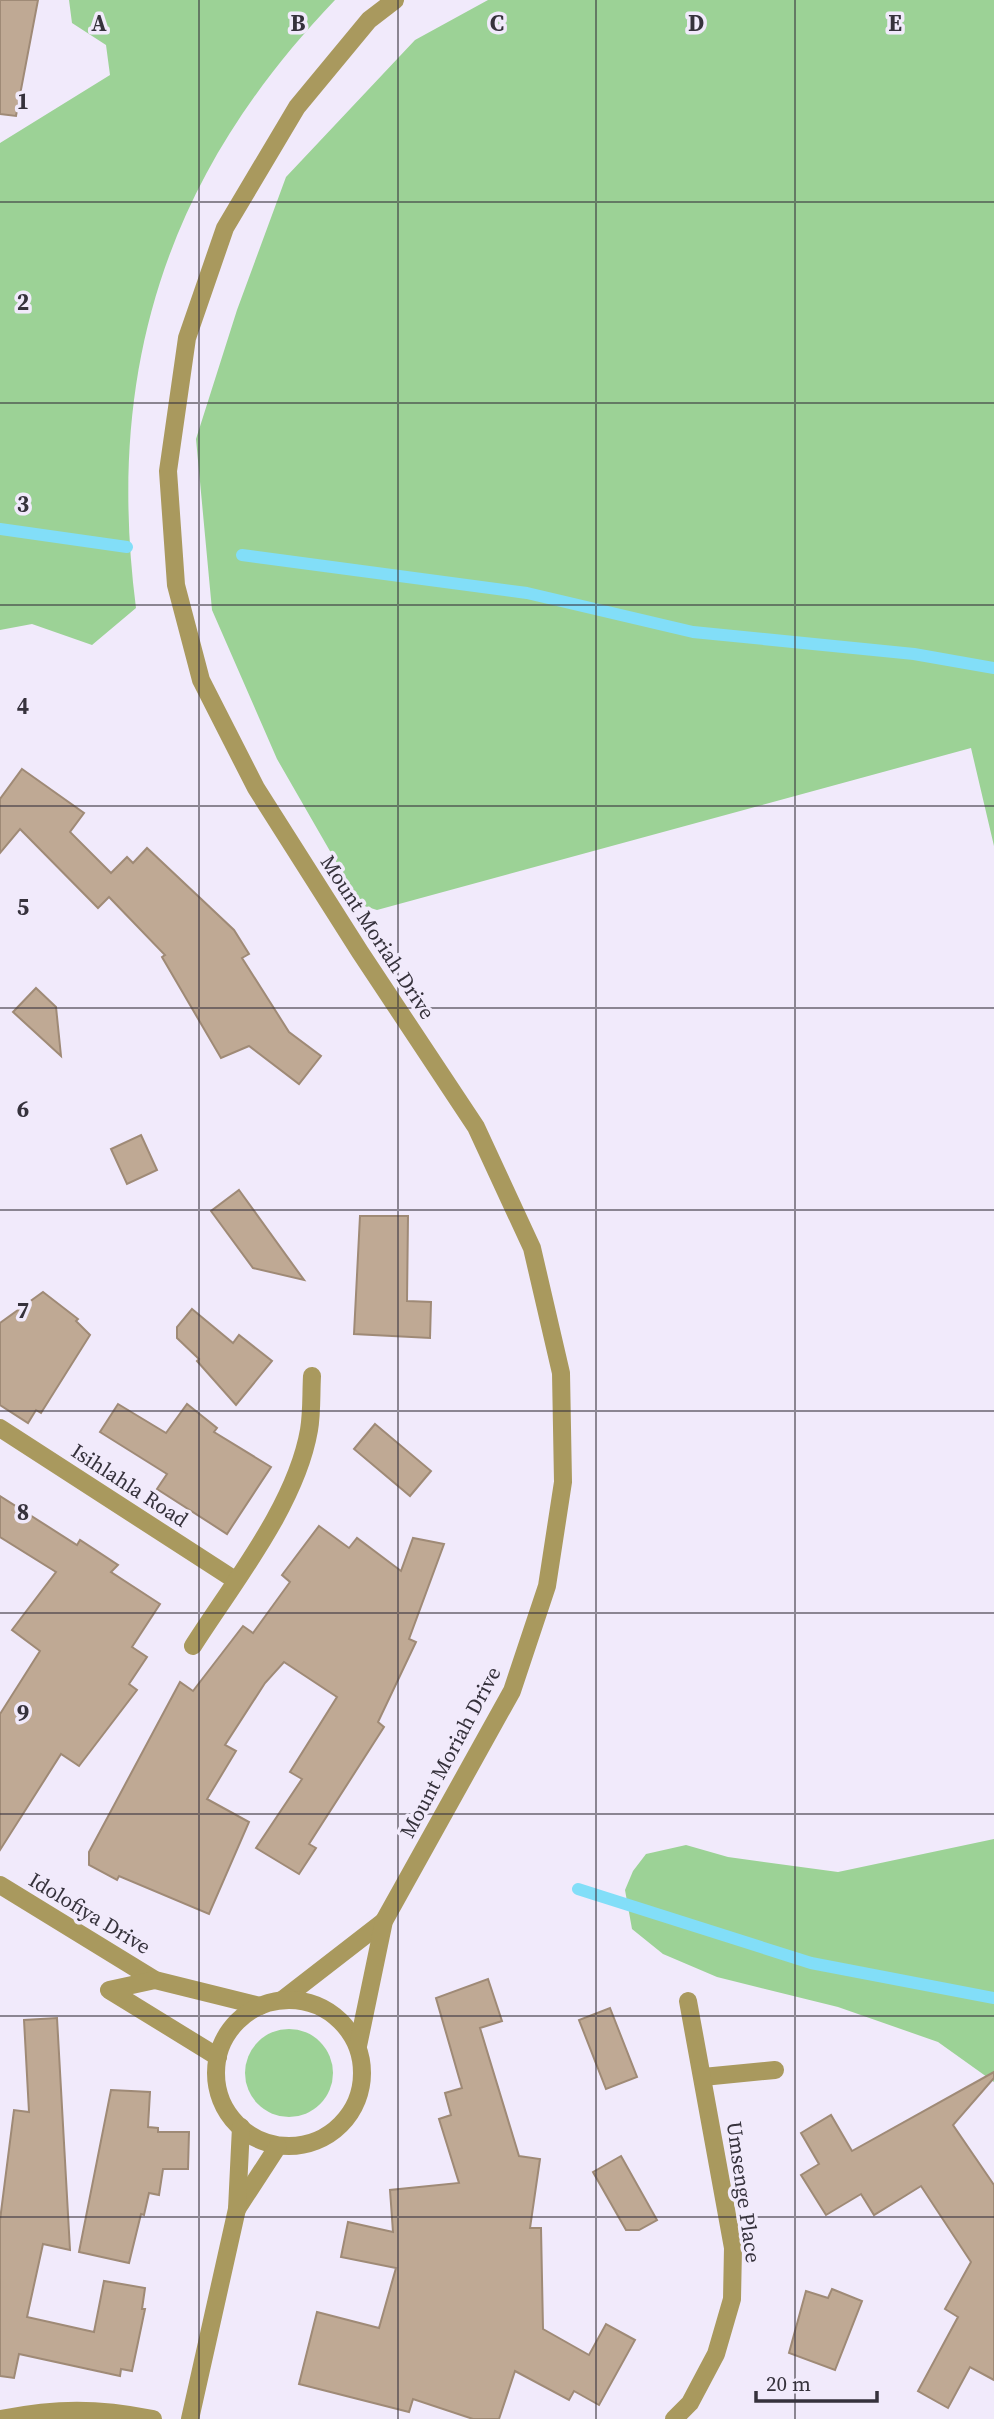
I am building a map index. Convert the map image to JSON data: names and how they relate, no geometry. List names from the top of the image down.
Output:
{
  "streets": {
    "street": [
      "Mount Moriah Drive",
      "Isihlahla Road",
      "Idolofiya Drive",
      "Umsenge Place"
    ]
  },
  "crossings": [
    ["Mount Moriah Drive", "Idolofiya Drive"]
  ],
  "scale_bar": "20 m",
  "grid": {
    "columns": [
      "A",
      "B",
      "C",
      "D",
      "E"
    ],
    "rows": [
      "1",
      "2",
      "3",
      "4",
      "5",
      "6",
      "7",
      "8",
      "9"
    ]
  }
}
